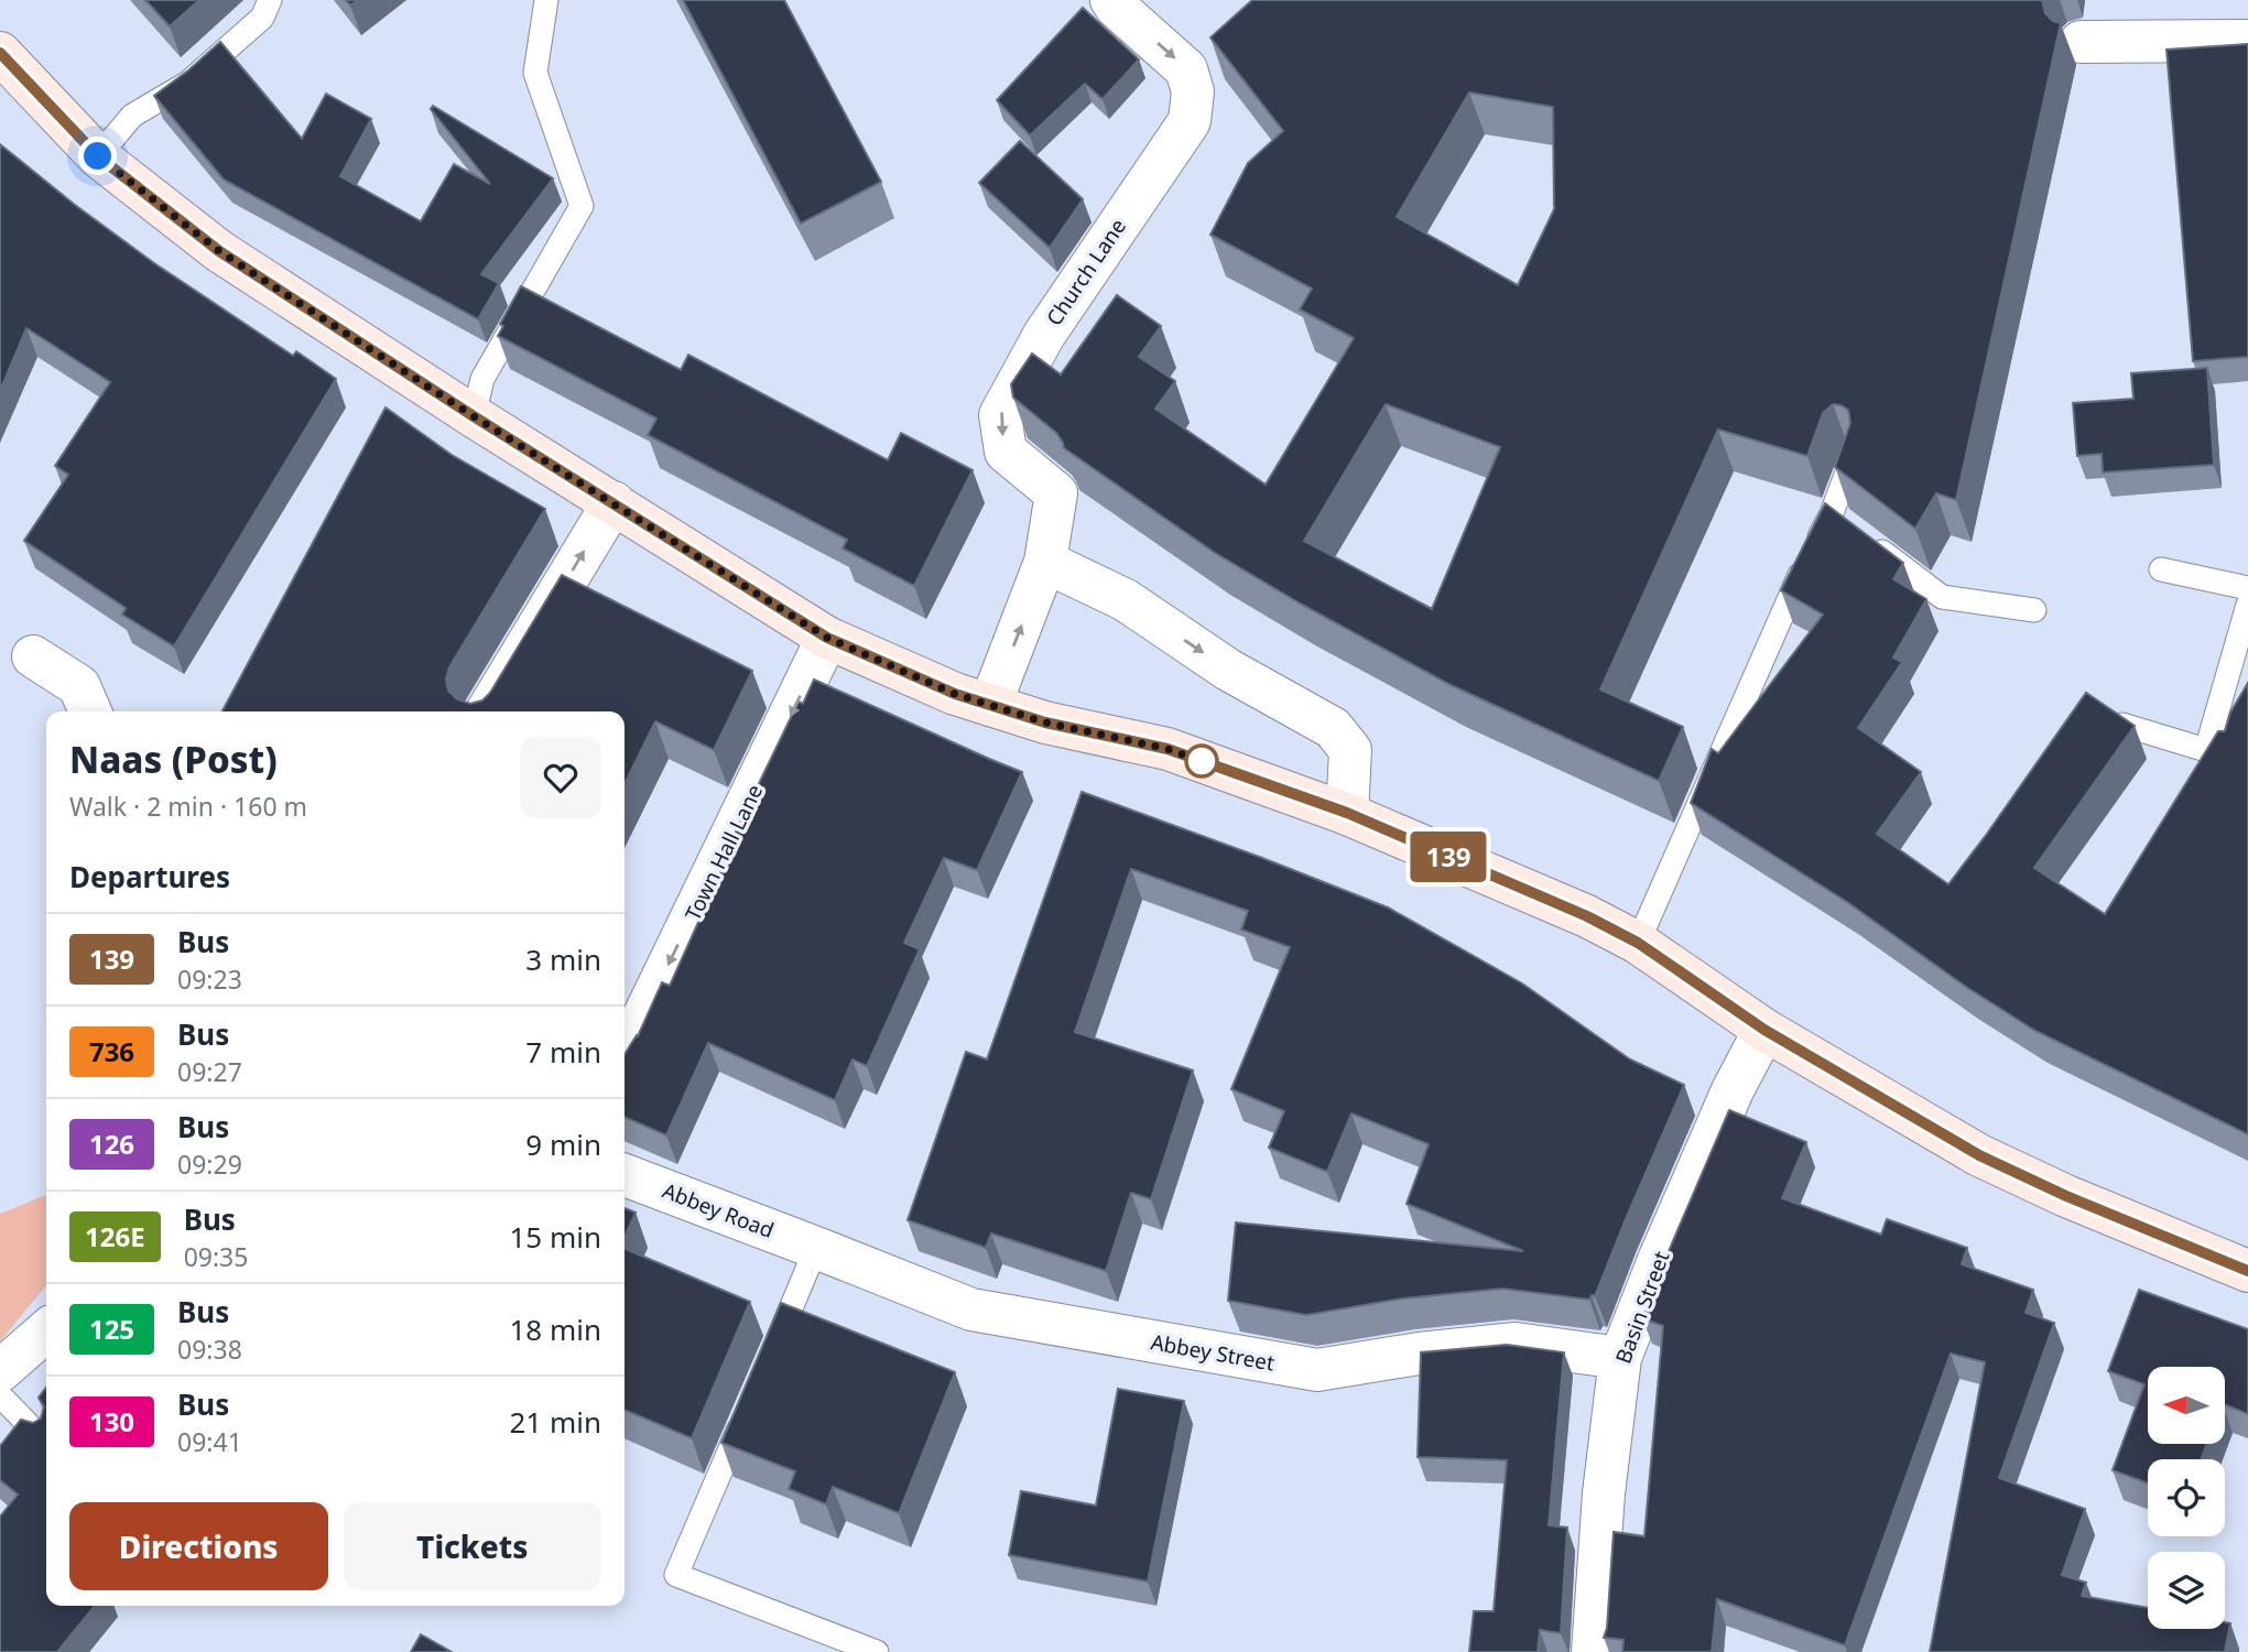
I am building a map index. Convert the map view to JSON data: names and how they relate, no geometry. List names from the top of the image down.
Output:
{
  "streets": {
    "street": [
      "Church Lane",
      "Town Hall Lane",
      "Abbey Road",
      "Basin Street",
      "Abbey Street"
    ]
  },
  "crossings": [
    ["Abbey Road", "Abbey Street"],
    ["Basin Street", "Abbey Street"]
  ],
  "one_way": ["Church Lane"],
  "lines": ["bus line 139"],
  "north": "left",
  "page": {
    "on_map": "139",
    "heading": [
      ["Naas (Post)", "Walk · 2 min · 160 m"],
      "Departures"
    ],
    "list": [
      {
        "mark": "139",
        "name": "Bus",
        "note": "09:23",
        "value": "3 min"
      },
      {
        "mark": "736",
        "name": "Bus",
        "note": "09:27",
        "value": "7 min"
      },
      {
        "mark": "126",
        "name": "Bus",
        "note": "09:29",
        "value": "9 min"
      },
      {
        "mark": "126E",
        "name": "Bus",
        "note": "09:35",
        "value": "15 min"
      },
      {
        "mark": "125",
        "name": "Bus",
        "note": "09:38",
        "value": "18 min"
      },
      {
        "mark": "130",
        "name": "Bus",
        "note": "09:41",
        "value": "21 min"
      }
    ],
    "buttons": ["Directions", "Tickets"]
  }
}
